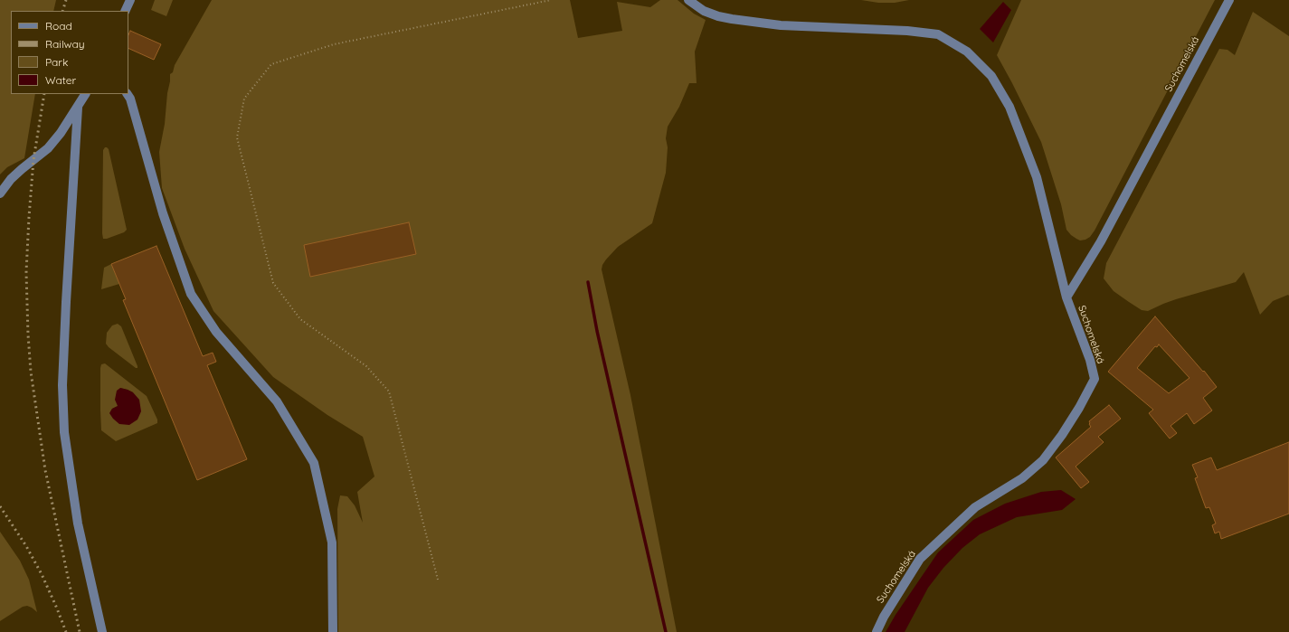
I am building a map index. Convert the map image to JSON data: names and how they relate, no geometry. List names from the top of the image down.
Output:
{
  "streets": {
    "street": ["Suchomelská"]
  },
  "legend": [
    "Road",
    "Railway",
    "Park",
    "Water"
  ]
}
